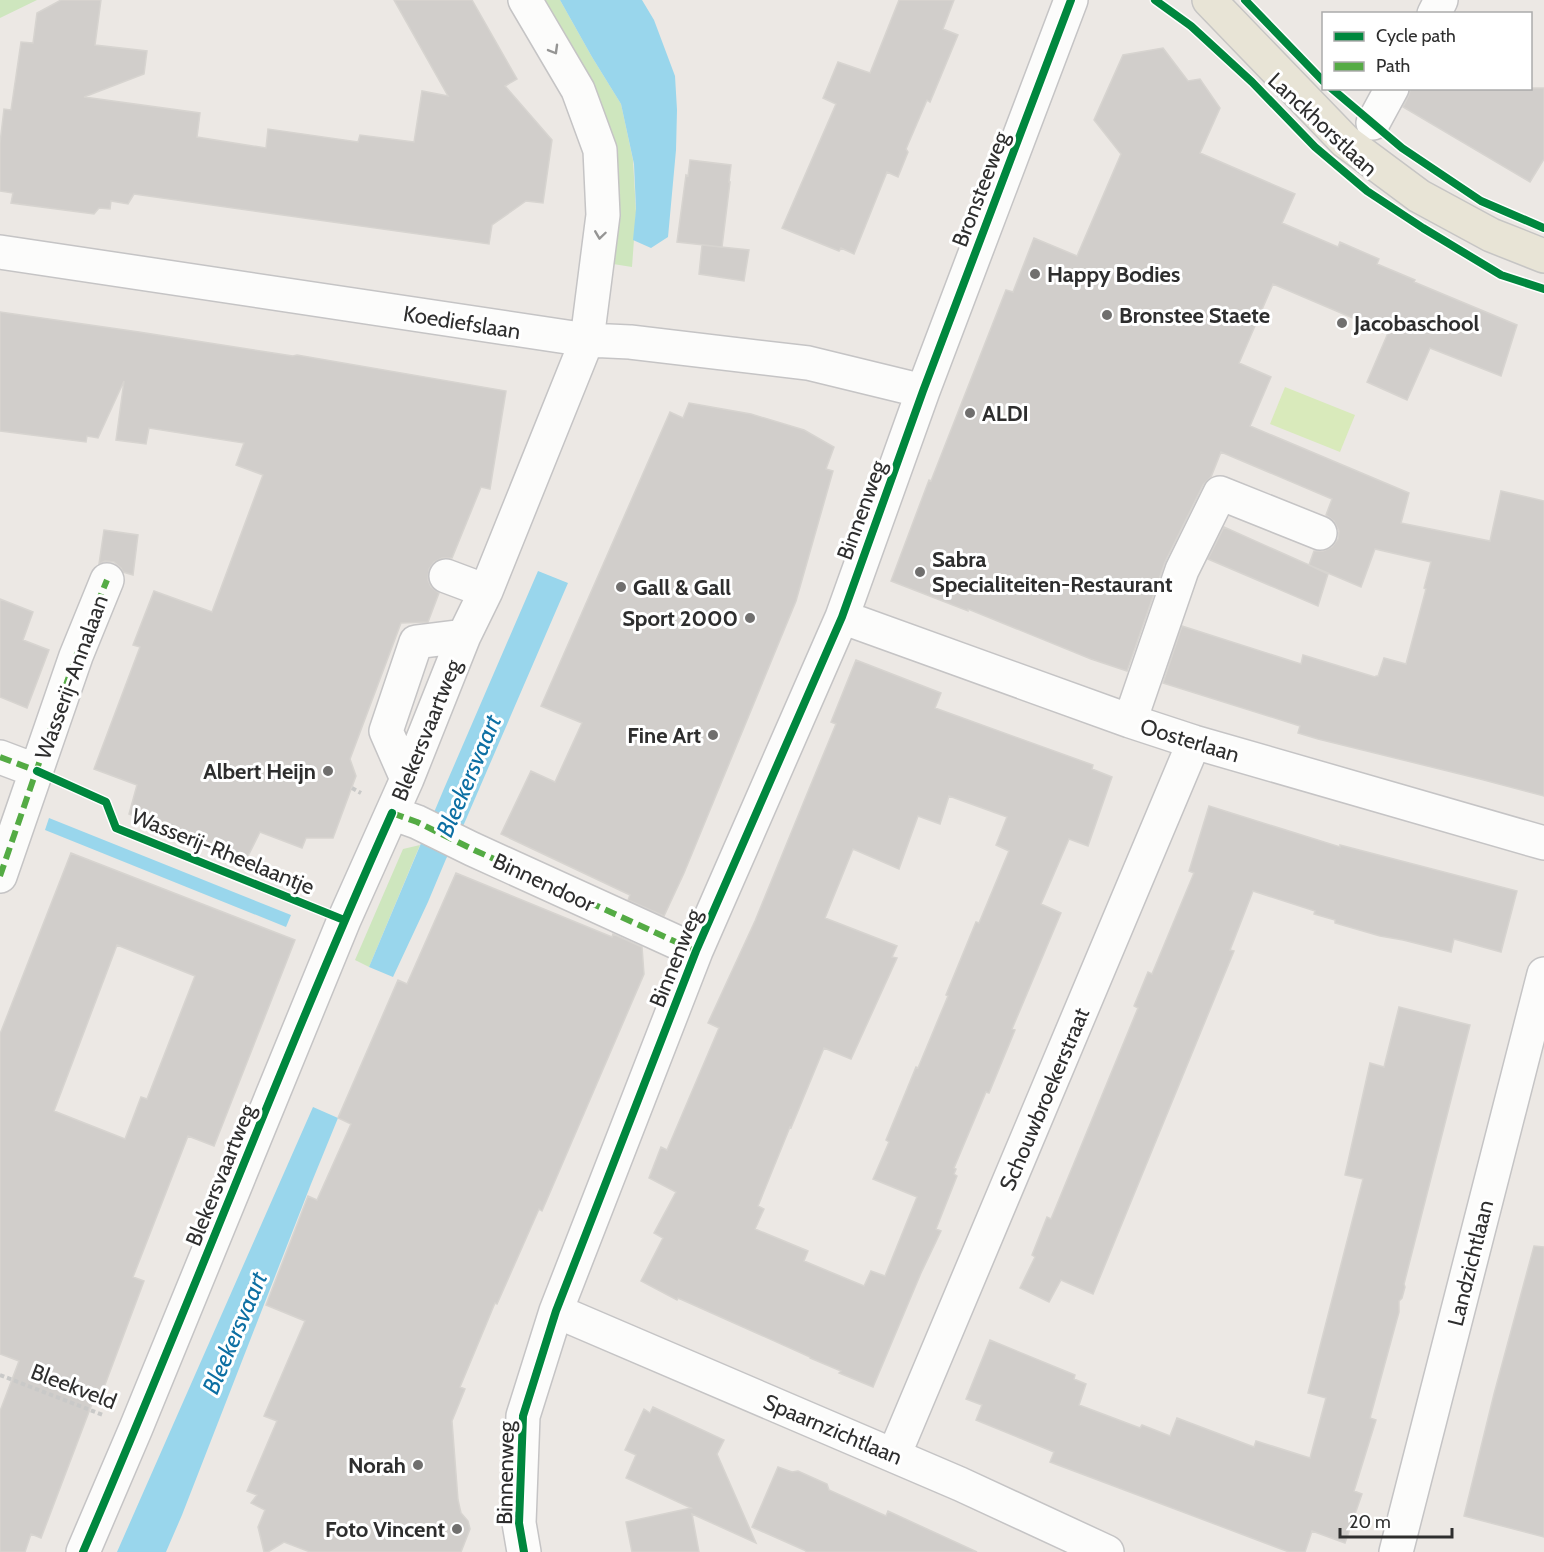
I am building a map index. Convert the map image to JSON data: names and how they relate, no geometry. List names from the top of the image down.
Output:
{
  "streets": {
    "main road": ["Lanckhorstlaan"],
    "street": [
      "Bronsteeweg",
      "Koediefslaan",
      "Binnenweg",
      "Wasserij-Annalaan",
      "Blekersvaartweg",
      "Oosterlaan",
      "Binnendoor",
      "Schouwbroekerstraat",
      "Landzichtlaan",
      "Spaarnzichtlaan"
    ],
    "path": ["Bleekveld"],
    "cycle path": ["Wasserij-Rheelaantje"]
  },
  "crossings": [
    ["Bronsteeweg", "Koediefslaan"],
    ["Bronsteeweg", "Binnenweg"],
    ["Koediefslaan", "Binnenweg"],
    ["Koediefslaan", "Blekersvaartweg"],
    ["Binnenweg", "Oosterlaan"],
    ["Binnenweg", "Binnendoor"],
    ["Binnenweg", "Spaarnzichtlaan"],
    ["Blekersvaartweg", "Binnendoor"],
    ["Blekersvaartweg", "Bleekveld"],
    ["Oosterlaan", "Schouwbroekerstraat"],
    ["Schouwbroekerstraat", "Spaarnzichtlaan"]
  ],
  "water": ["Bleekersvaart"],
  "places": [
    "Happy Bodies",
    "Bronstee Staete",
    "Jacobaschool",
    "ALDI",
    "Sabra Specialiteiten-Restaurant",
    "Gall & Gall",
    "Sport 2000",
    "Fine Art",
    "Albert Heijn",
    "Norah",
    "Foto Vincent"
  ],
  "legend": ["Cycle path", "Path"],
  "scale_bar": "20 m"
}
